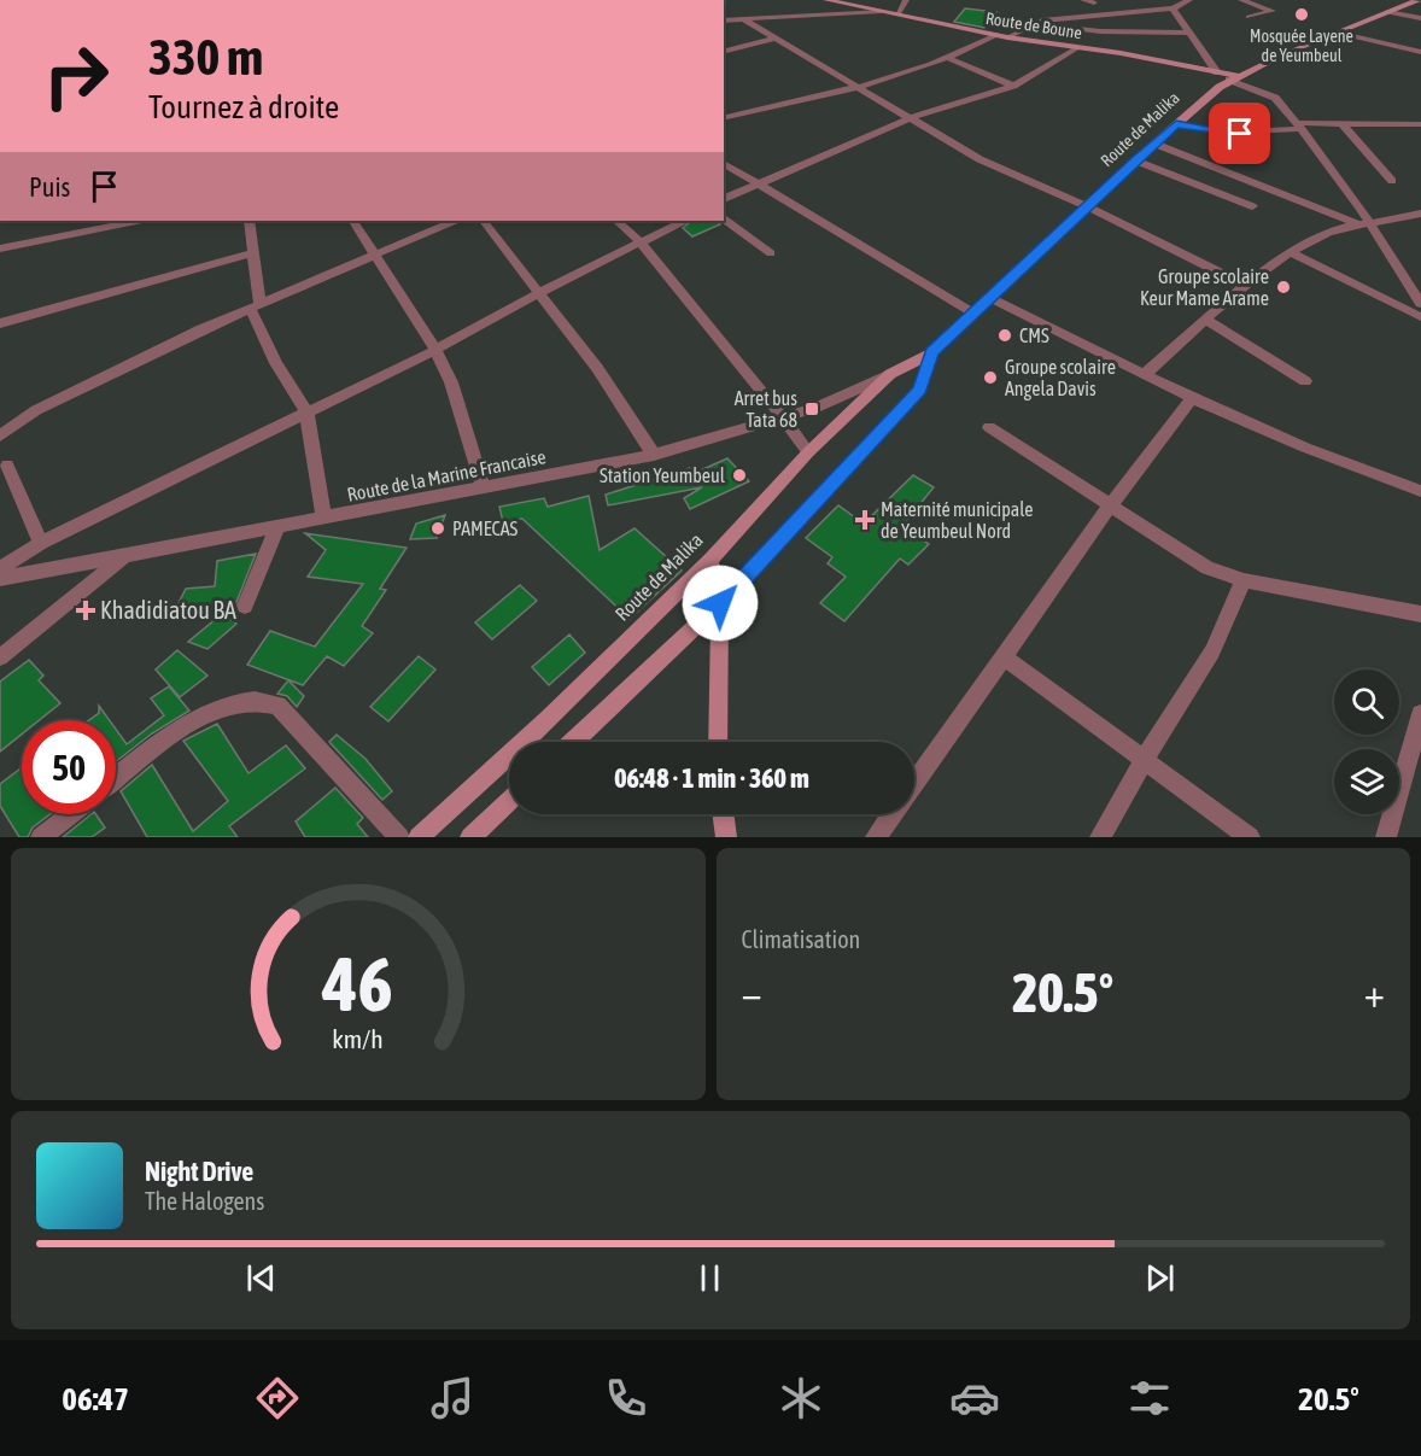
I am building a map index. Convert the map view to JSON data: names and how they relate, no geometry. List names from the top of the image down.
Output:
{
  "streets": {
    "main road": ["Route de Boune", "Route de Malika"],
    "street": ["Route de la Marine Francaise"]
  },
  "crossings": [
    ["Route de Boune", "Route de Malika"],
    ["Route de Malika", "Route de la Marine Francaise"]
  ],
  "places": {
    "other": [
      "Mosquée Layene de Yeumbeul",
      "Groupe scolaire Keur Mame Arame",
      "CMS",
      "Groupe scolaire Angela Davis",
      "Station Yeumbeul",
      "PAMECAS"
    ],
    "transit": ["Arret bus Tata 68"],
    "health": ["Maternité municipale de Yeumbeul Nord", "Khadidiatou BA"]
  },
  "page": {
    "turn": ["330 m", "Tournez à droite"],
    "then": "Puis",
    "limit": "50",
    "trip": "06:48 · 1 min · 360 m",
    "tile": "Climatisation",
    "heat": ["−", "20.5°", "+"],
    "song": ["Night Drive", "The Halogens"],
    "tabs": ["06:47", "20.5°"],
    "gauge": ["46", "km/h"]
  }
}
